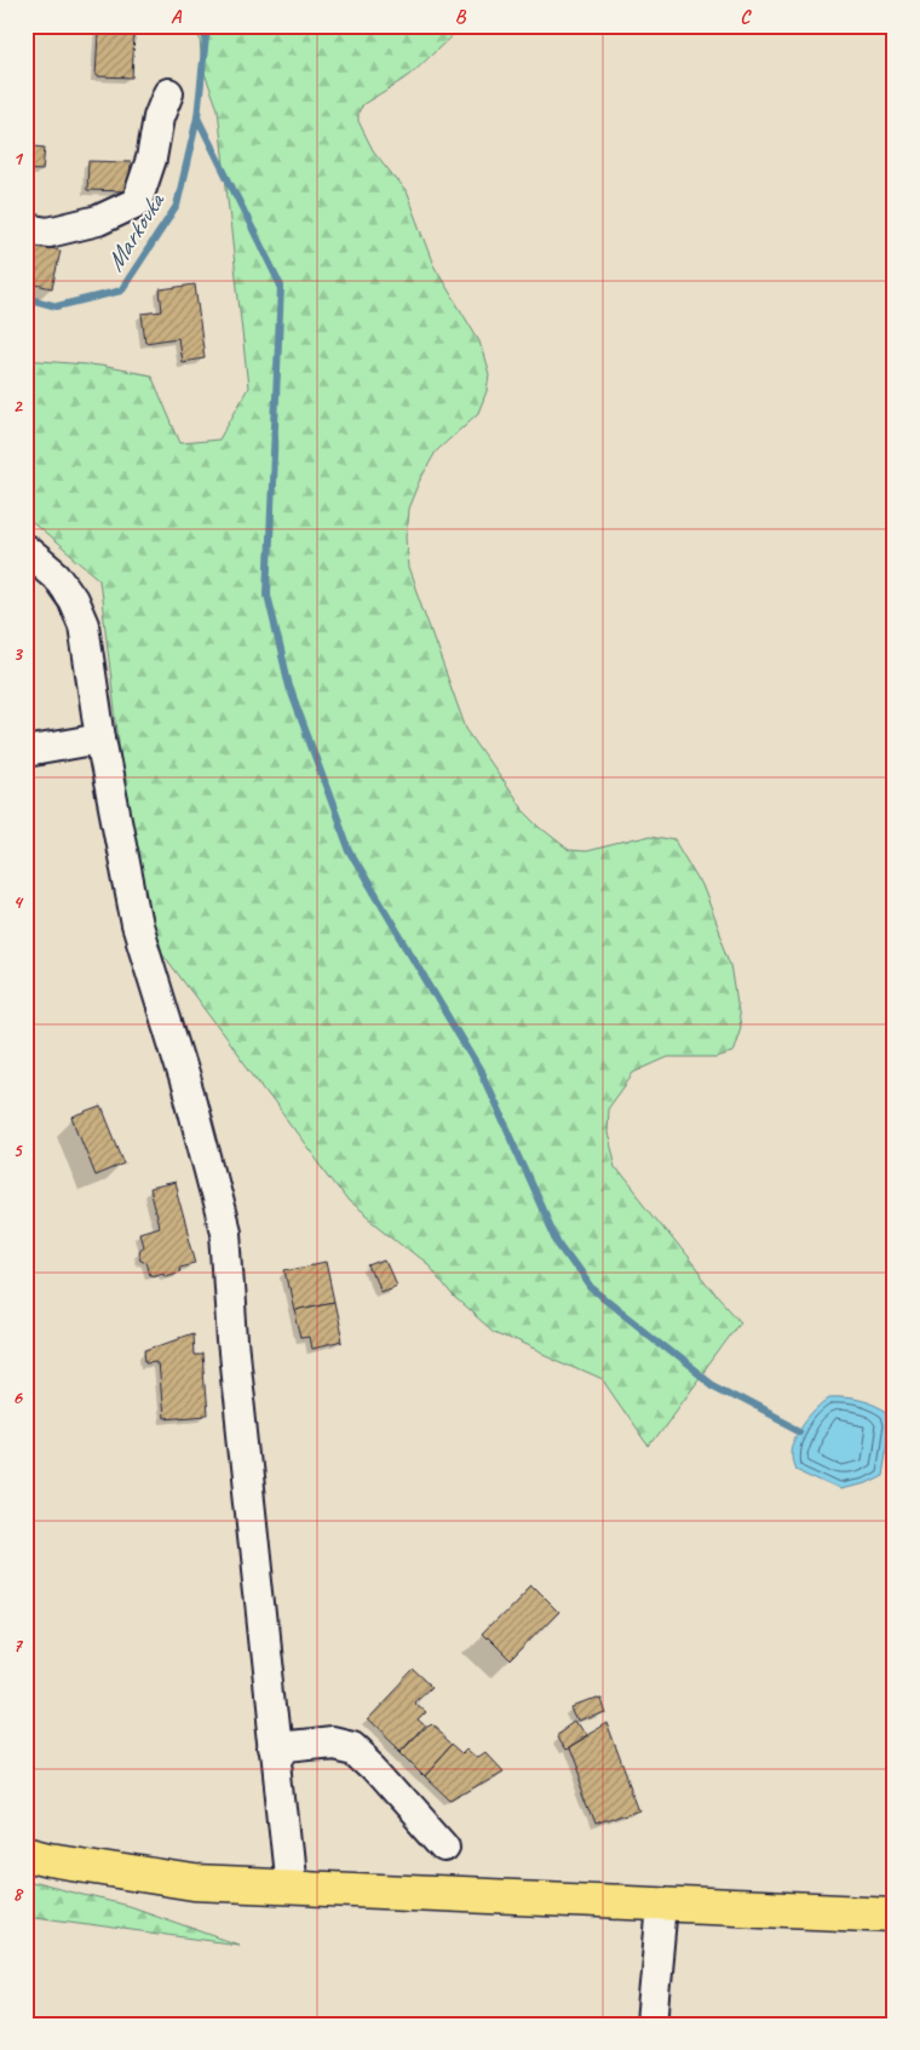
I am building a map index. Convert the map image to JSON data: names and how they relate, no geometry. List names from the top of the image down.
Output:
{
  "water": ["Markovka"],
  "grid": {
    "columns": ["A", "B", "C"],
    "rows": [
      "1",
      "2",
      "3",
      "4",
      "5",
      "6",
      "7",
      "8"
    ]
  }
}
